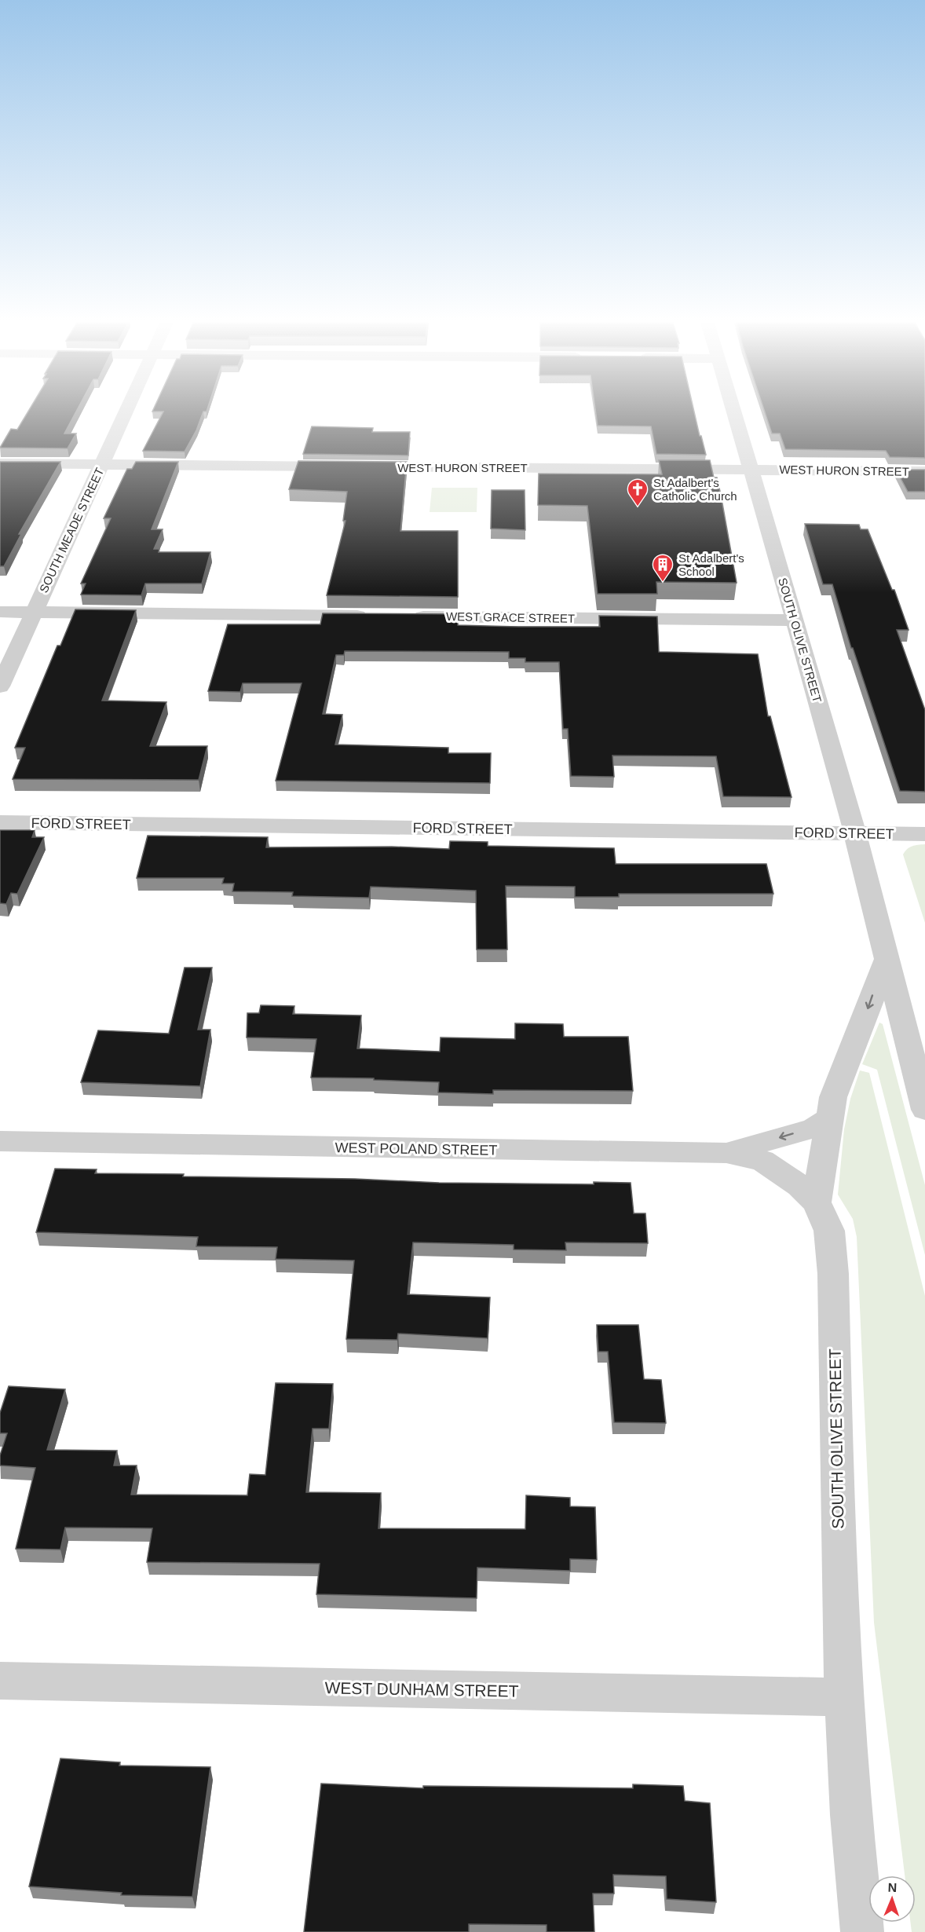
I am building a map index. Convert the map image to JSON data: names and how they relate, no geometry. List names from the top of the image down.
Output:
{
  "streets": {
    "street": [
      "WEST HURON STREET",
      "SOUTH MEADE STREET",
      "WEST GRACE STREET",
      "SOUTH OLIVE STREET",
      "FORD STREET",
      "WEST POLAND STREET",
      "WEST DUNHAM STREET"
    ]
  },
  "crossings": [
    ["WEST HURON STREET", "SOUTH MEADE STREET"],
    ["WEST HURON STREET", "SOUTH OLIVE STREET"],
    ["WEST GRACE STREET", "SOUTH OLIVE STREET"],
    ["SOUTH OLIVE STREET", "FORD STREET"],
    ["SOUTH OLIVE STREET", "WEST POLAND STREET"],
    ["SOUTH OLIVE STREET", "WEST DUNHAM STREET"]
  ],
  "places": {
    "church": ["St Adalbert's Catholic Church"],
    "building": ["St Adalbert's School"]
  },
  "north": "top"
}
